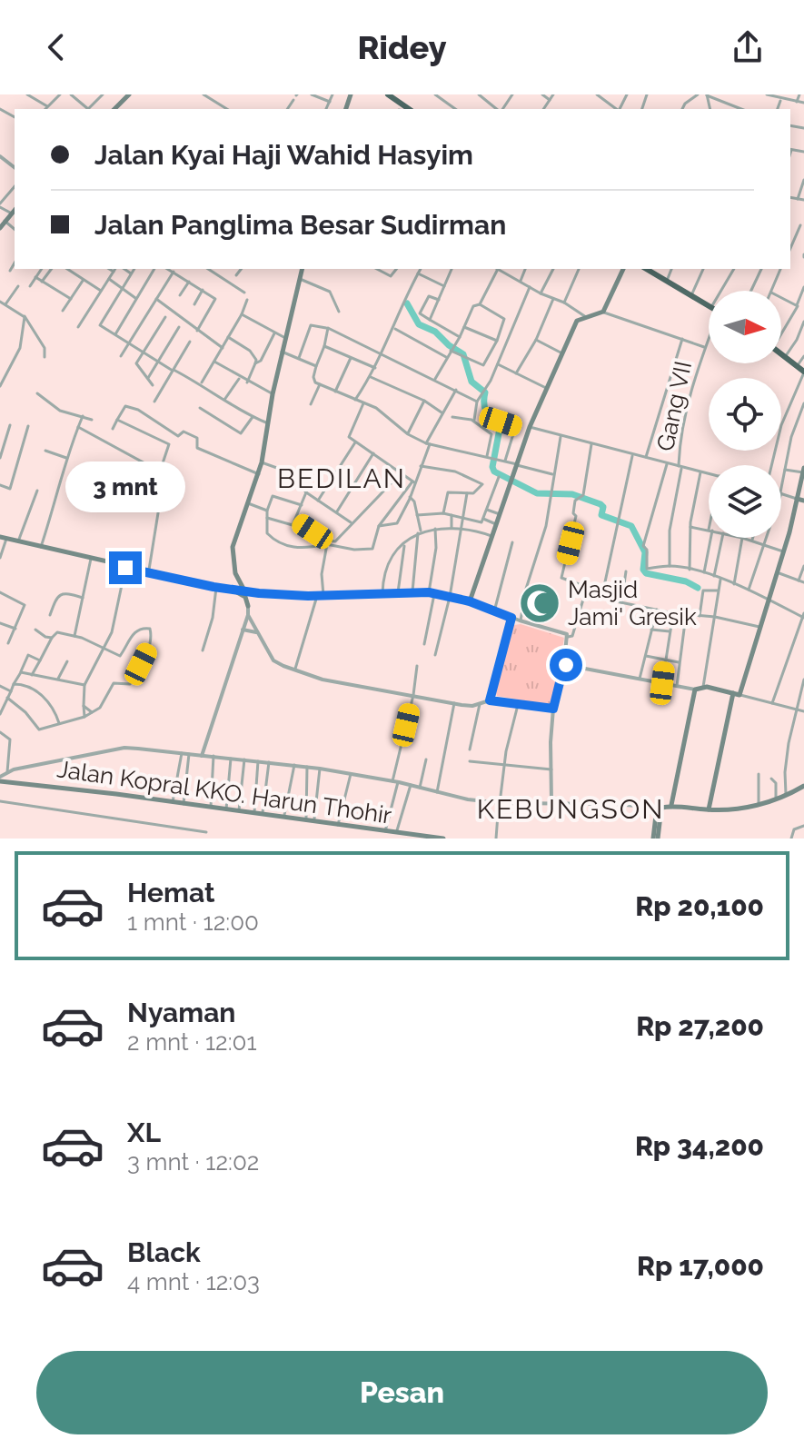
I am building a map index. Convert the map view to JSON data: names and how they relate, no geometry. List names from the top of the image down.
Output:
{
  "streets": {
    "main road": ["Jalan Kopral KKO. Harun Thohir"],
    "street": ["Gang VII"]
  },
  "districts": ["BEDILAN", "KEBUNGSON"],
  "places": {
    "mosque": ["Masjid Jami' Gresik"]
  },
  "north": "right",
  "page": {
    "header": "Ridey",
    "banner": ["Jalan Kyai Haji Wahid Hasyim", "Jalan Panglima Besar Sudirman"],
    "bubble": "3 mnt",
    "list": [
      {
        "name": "Hemat",
        "note": "1 mnt · 12:00",
        "value": "Rp 20,100"
      },
      {
        "name": "Nyaman",
        "note": "2 mnt · 12:01",
        "value": "Rp 27,200"
      },
      {
        "name": "XL",
        "note": "3 mnt · 12:02",
        "value": "Rp 34,200"
      },
      {
        "name": "Black",
        "note": "4 mnt · 12:03",
        "value": "Rp 17,000"
      }
    ],
    "buttons": "Pesan"
  }
}
